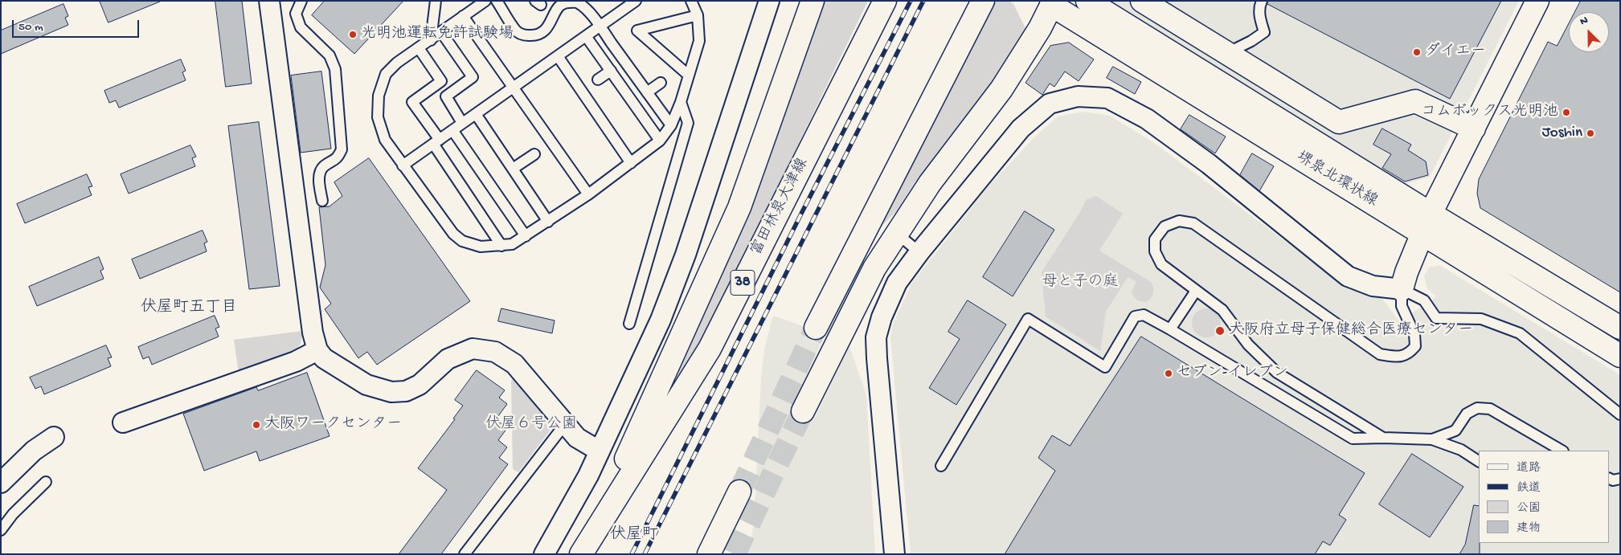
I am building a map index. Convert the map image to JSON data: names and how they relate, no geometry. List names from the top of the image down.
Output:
{
  "streets": {
    "main road": ["堺泉北環状線", "富田林泉大津線", "38"]
  },
  "districts": ["伏屋町五丁目", "伏屋町"],
  "parks": ["母と子の庭", "伏屋６号公園"],
  "places": [
    "光明池運転免許試験場",
    "ダイエー",
    "コムボックス光明池",
    "Joshin",
    "大阪府立母子保健総合医療センター",
    "セブン-イレブン",
    "大阪ワークセンター"
  ],
  "legend": [
    "道路",
    "鉄道",
    "公園",
    "建物"
  ],
  "scale_bar": "50 m",
  "north": "top left"
}
